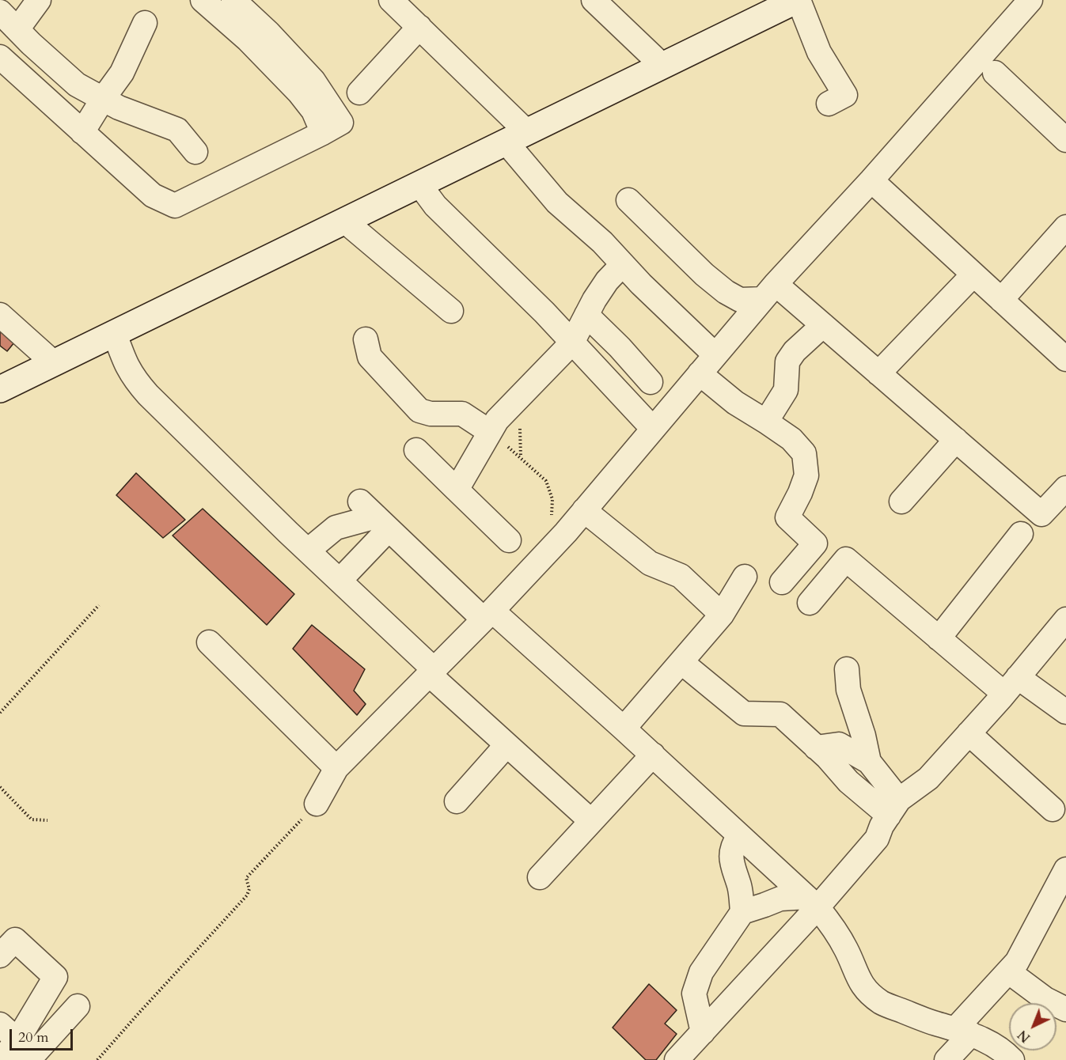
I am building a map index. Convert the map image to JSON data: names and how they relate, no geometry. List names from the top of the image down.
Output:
{
  "scale_bar": "20 m",
  "north": "bottom left"
}
